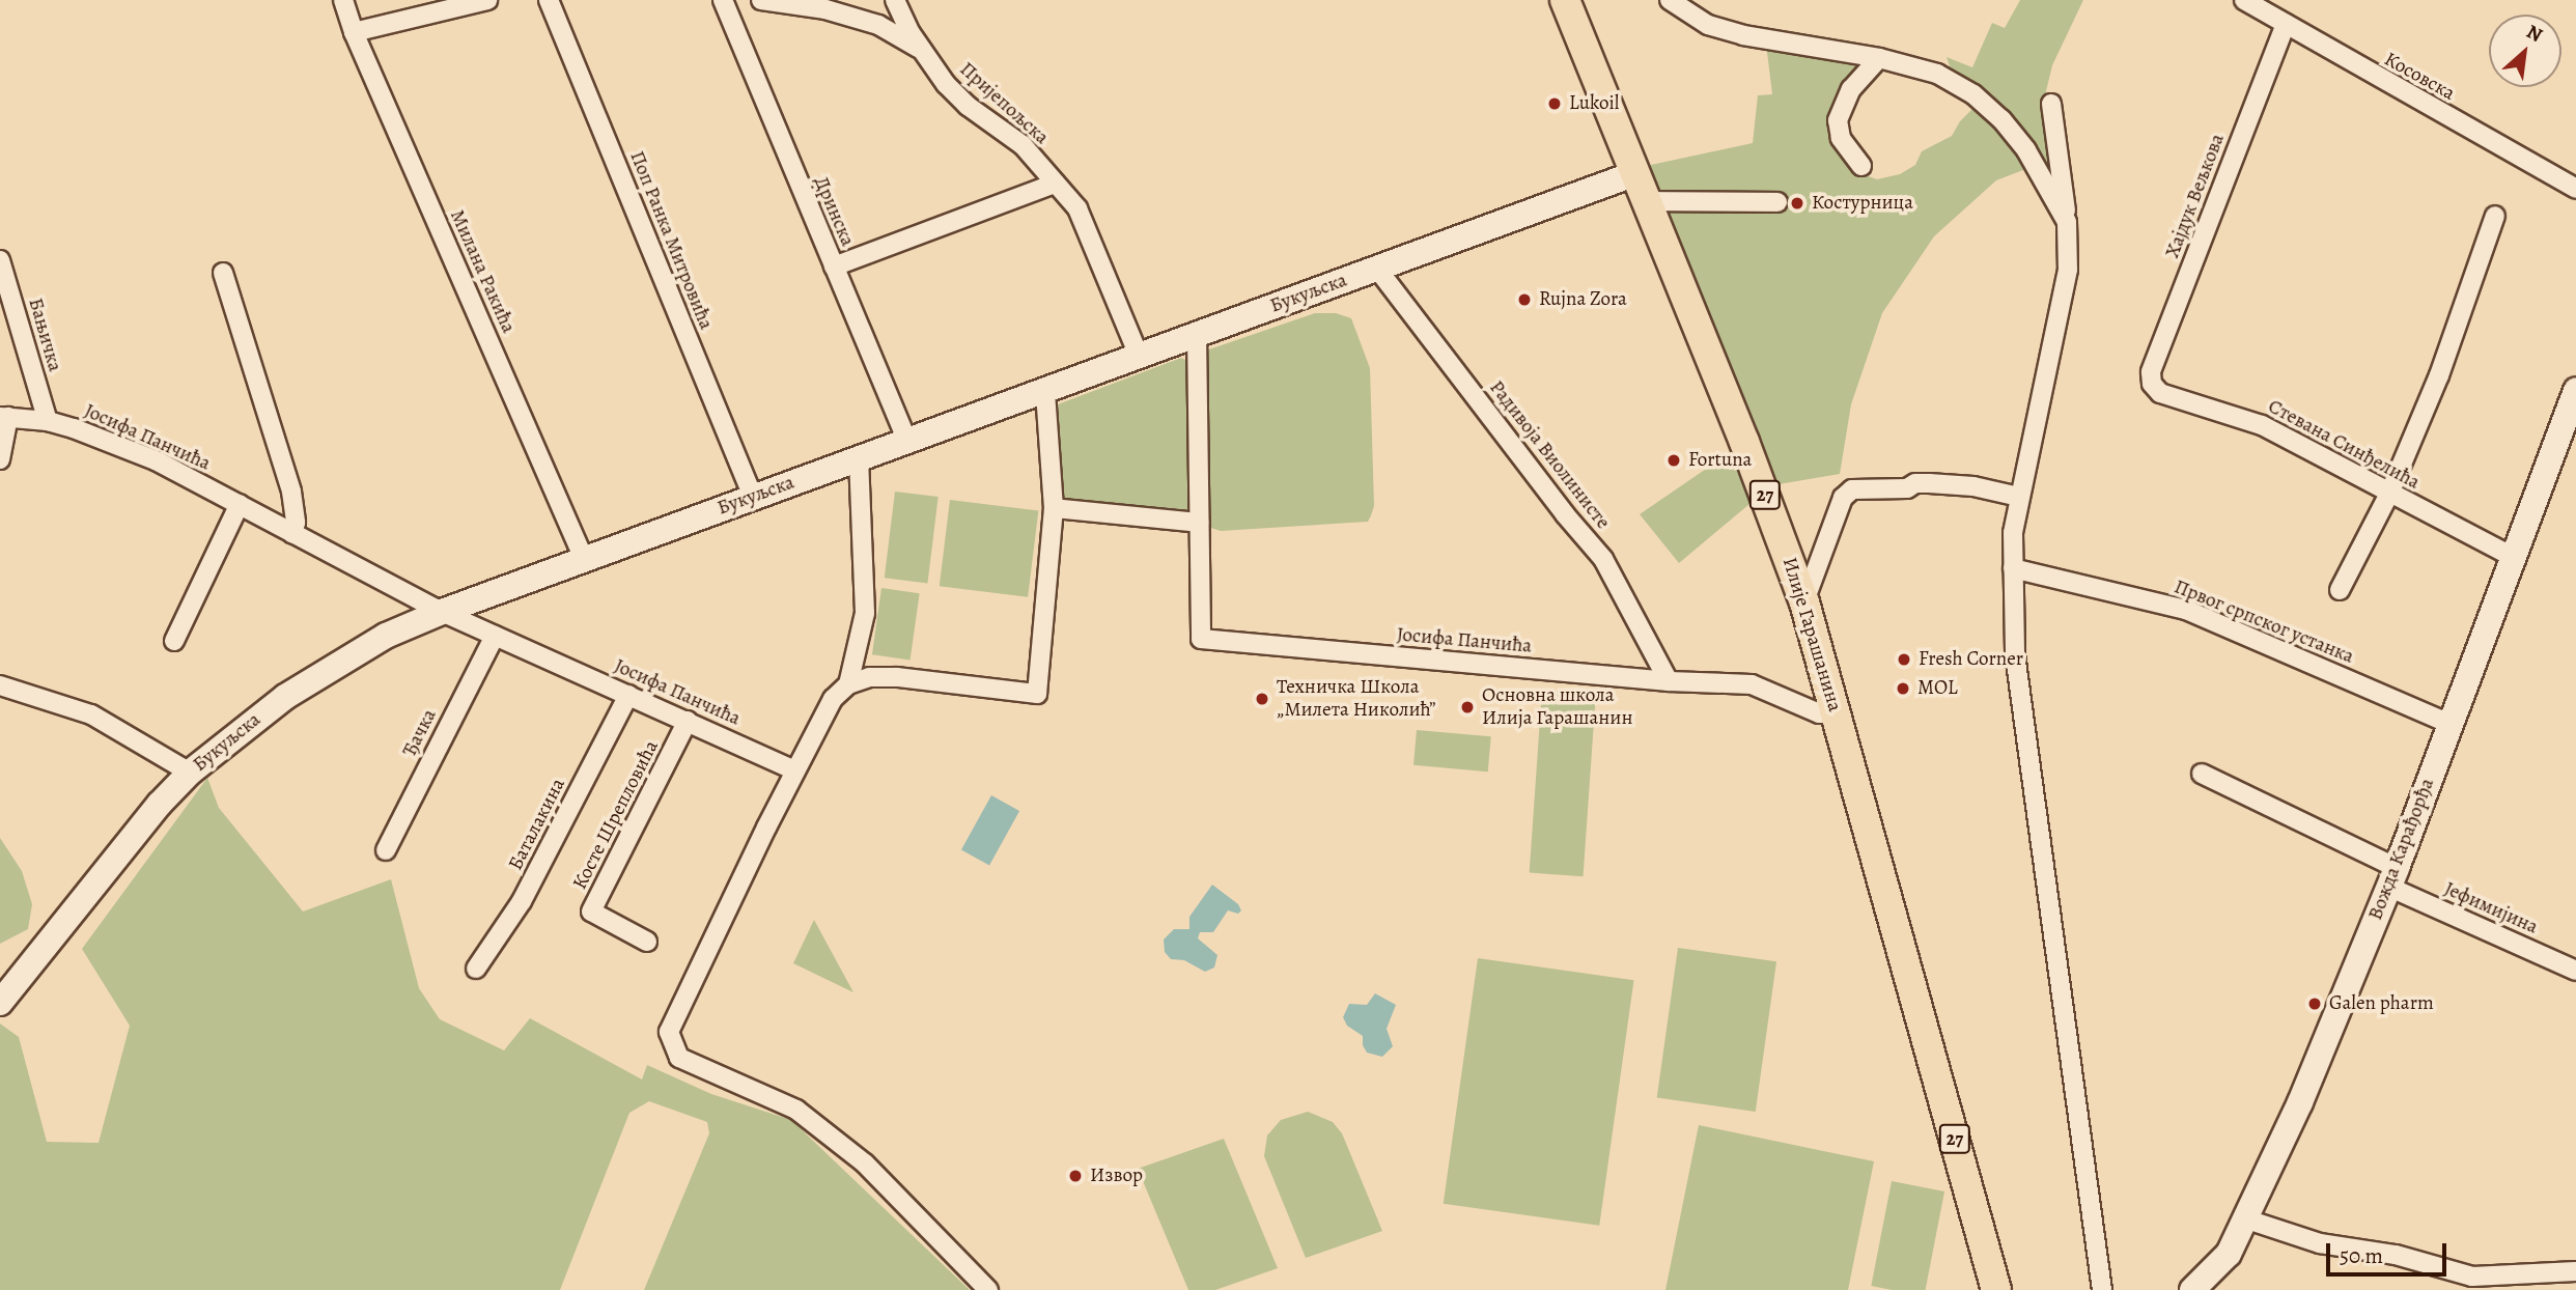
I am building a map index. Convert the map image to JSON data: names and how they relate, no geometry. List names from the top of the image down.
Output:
{
  "streets": {
    "main road": [
      "Букуљска",
      "27",
      "Илије Гарашанина",
      "Вожда Карађорђа"
    ],
    "street": [
      "Косовска",
      "Пријепољска",
      "Хајдук Вељкова",
      "Дринска",
      "Поп Ранка Митровића",
      "Милана Ракића",
      "Бањичка",
      "Јосифа Панчића",
      "Стевана Синђелића",
      "Радивоја Виолинисте",
      "Првог српског устанка",
      "Ђачка",
      "Косте Шрепловића",
      "Баталакина",
      "Јефимијина"
    ]
  },
  "crossings": [
    ["Косовска", "Хајдук Вељкова"],
    ["Пријепољска", "Букуљска"],
    ["Хајдук Вељкова", "Стевана Синђелића"],
    ["Дринска", "Букуљска"],
    ["Поп Ранка Митровића", "Букуљска"],
    ["Милана Ракића", "Букуљска"],
    ["Букуљска", "Јосифа Панчића"],
    ["Букуљска", "Радивоја Виолинисте"],
    ["Букуљска", "Илије Гарашанина"],
    ["Бањичка", "Јосифа Панчића"],
    ["Јосифа Панчића", "Радивоја Виолинисте"],
    ["Јосифа Панчића", "Илије Гарашанина"],
    ["Јосифа Панчића", "Ђачка"],
    ["Јосифа Панчића", "Косте Шрепловића"],
    ["Јосифа Панчића", "Баталакина"],
    ["Стевана Синђелића", "Вожда Карађорђа"],
    ["Првог српског устанка", "Вожда Карађорђа"],
    ["Вожда Карађорђа", "Јефимијина"]
  ],
  "places": [
    "Lukoil",
    "Костурница",
    "Rujna Zora",
    "Fortuna",
    "Fresh Corner",
    "MOL",
    "Техничка Школа „Милета Николић”",
    "Основна школа Илија Гарашанин",
    "Galen pharm",
    "Извор"
  ],
  "scale_bar": "50 m",
  "north": "top right"
}
